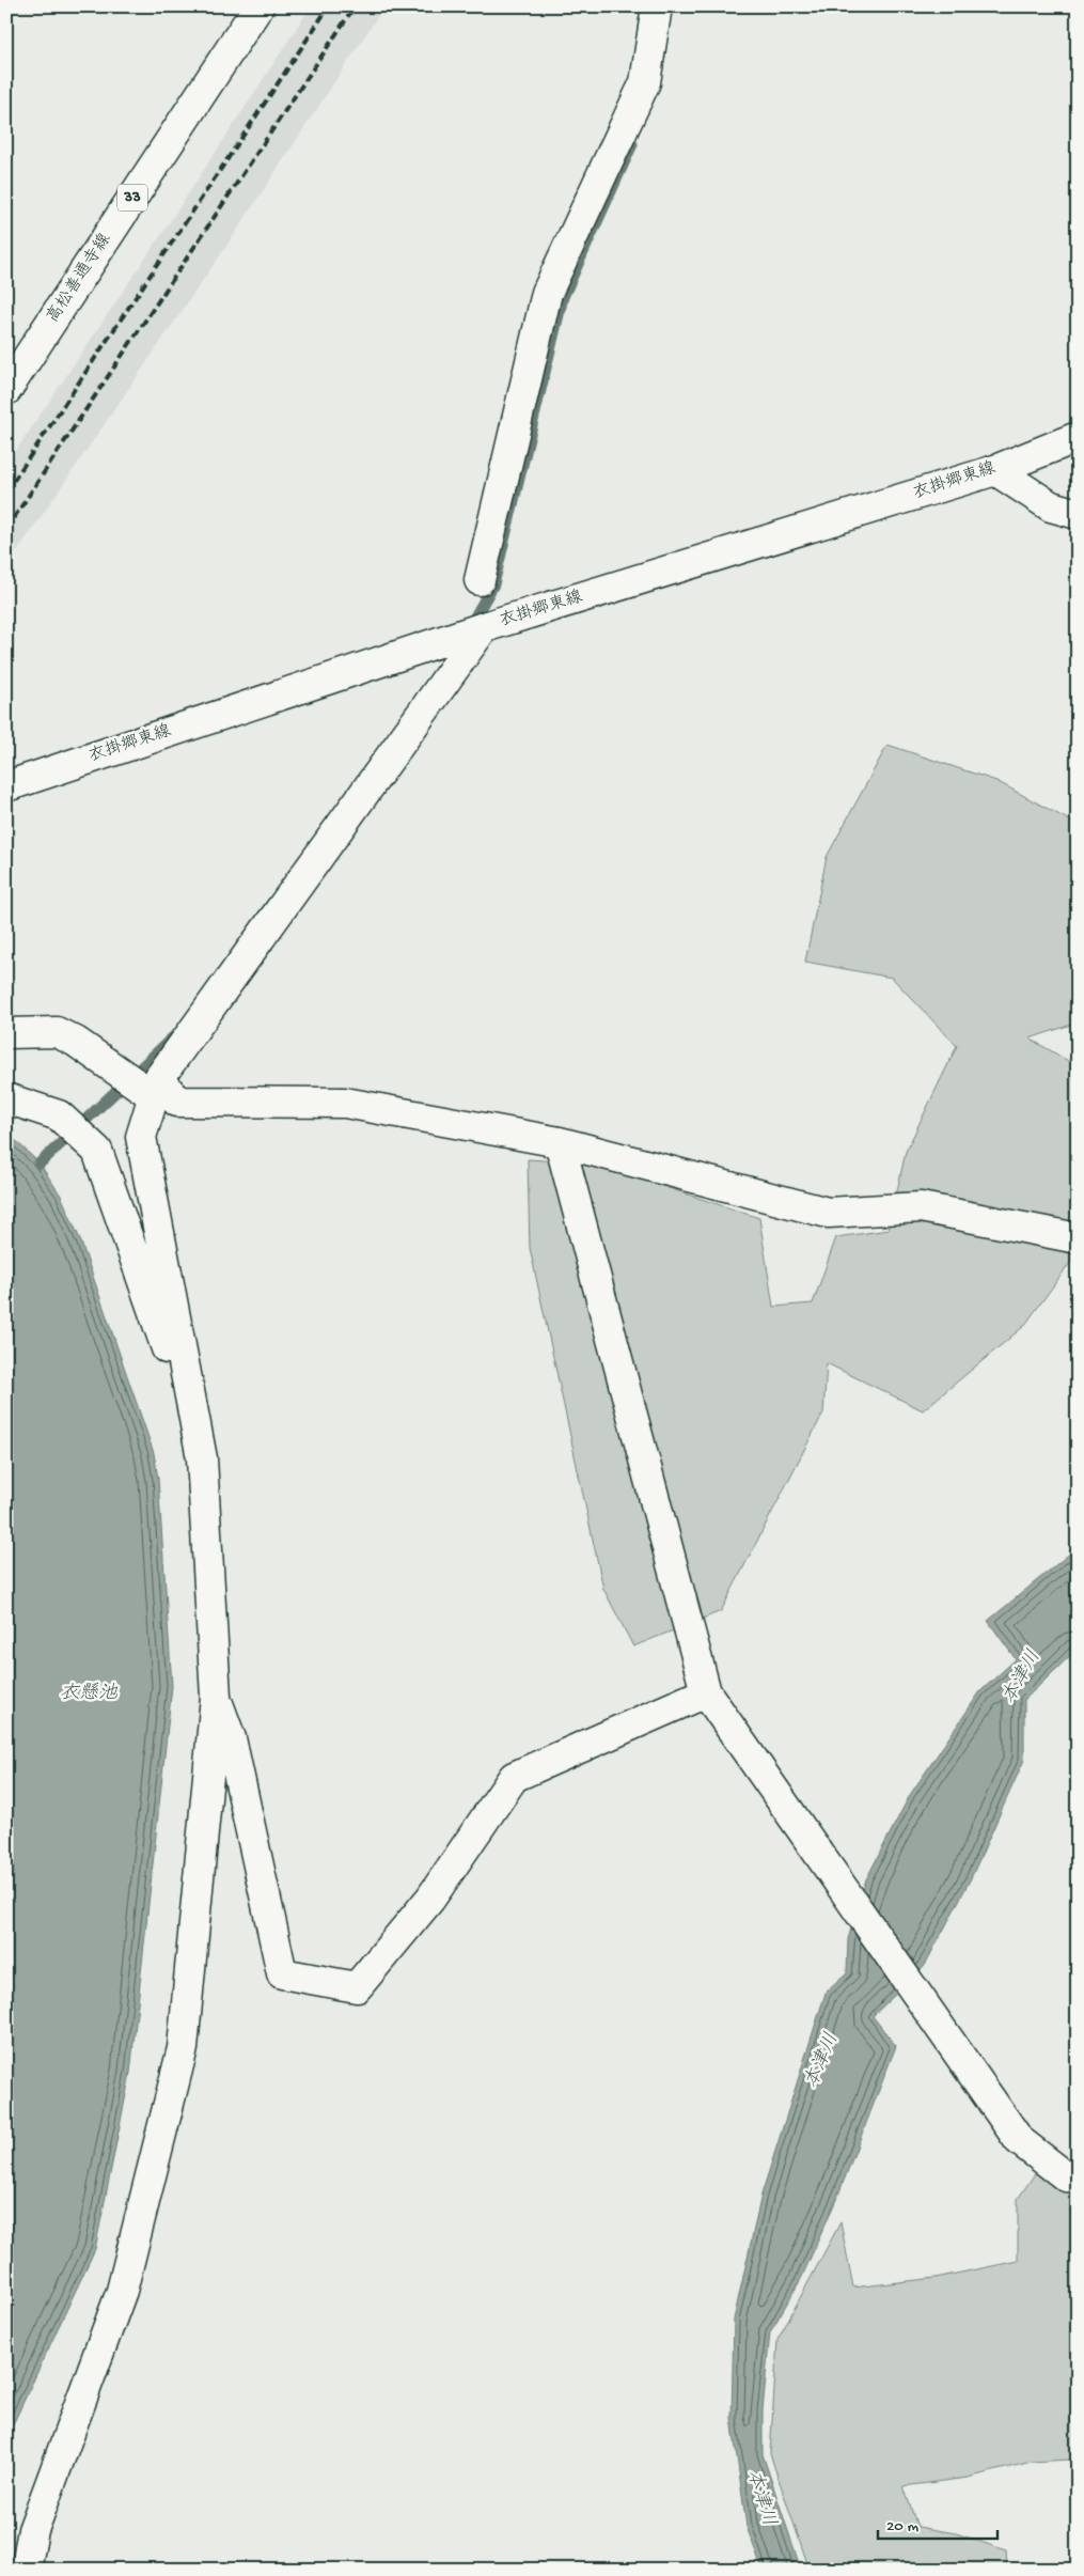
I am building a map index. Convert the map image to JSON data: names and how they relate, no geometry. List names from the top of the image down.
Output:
{
  "streets": {
    "street": ["33", "高松善通寺線", "衣掛郷東線"]
  },
  "water": ["本津川", "衣懸池"],
  "scale_bar": "20 m"
}
